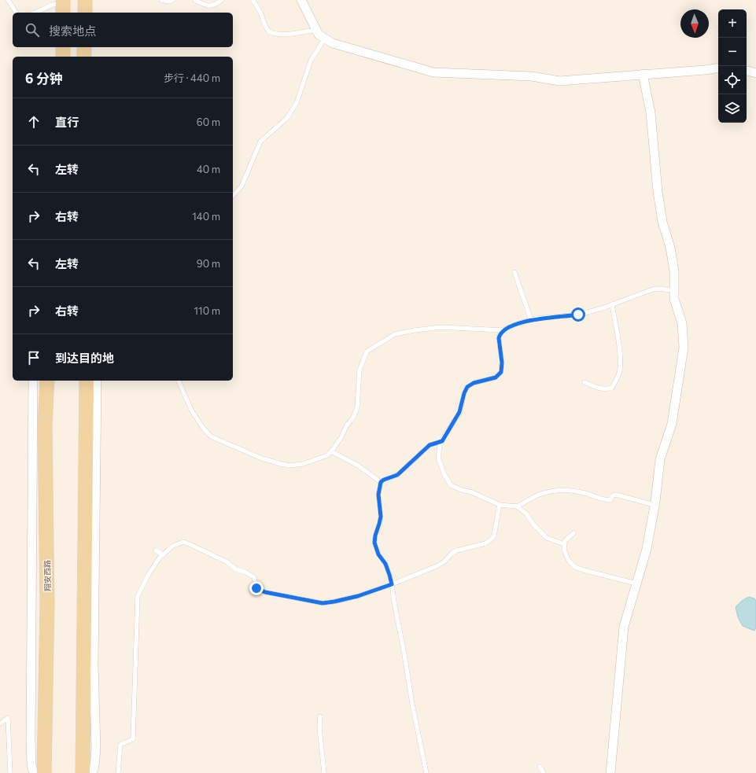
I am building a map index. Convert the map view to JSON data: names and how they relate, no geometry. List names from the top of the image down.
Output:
{
  "streets": {
    "main road": ["翔安西路"]
  },
  "north": "bottom",
  "page": {
    "map_buttons": ["+", "−"],
    "search": "搜索地点",
    "heading": ["6 分钟", "步行 · 440 m"],
    "list": [
      ["直行", "60 m"],
      ["左转", "40 m"],
      ["右转", "140 m"],
      ["左转", "90 m"],
      ["右转", "110 m"],
      "到达目的地"
    ]
  }
}
